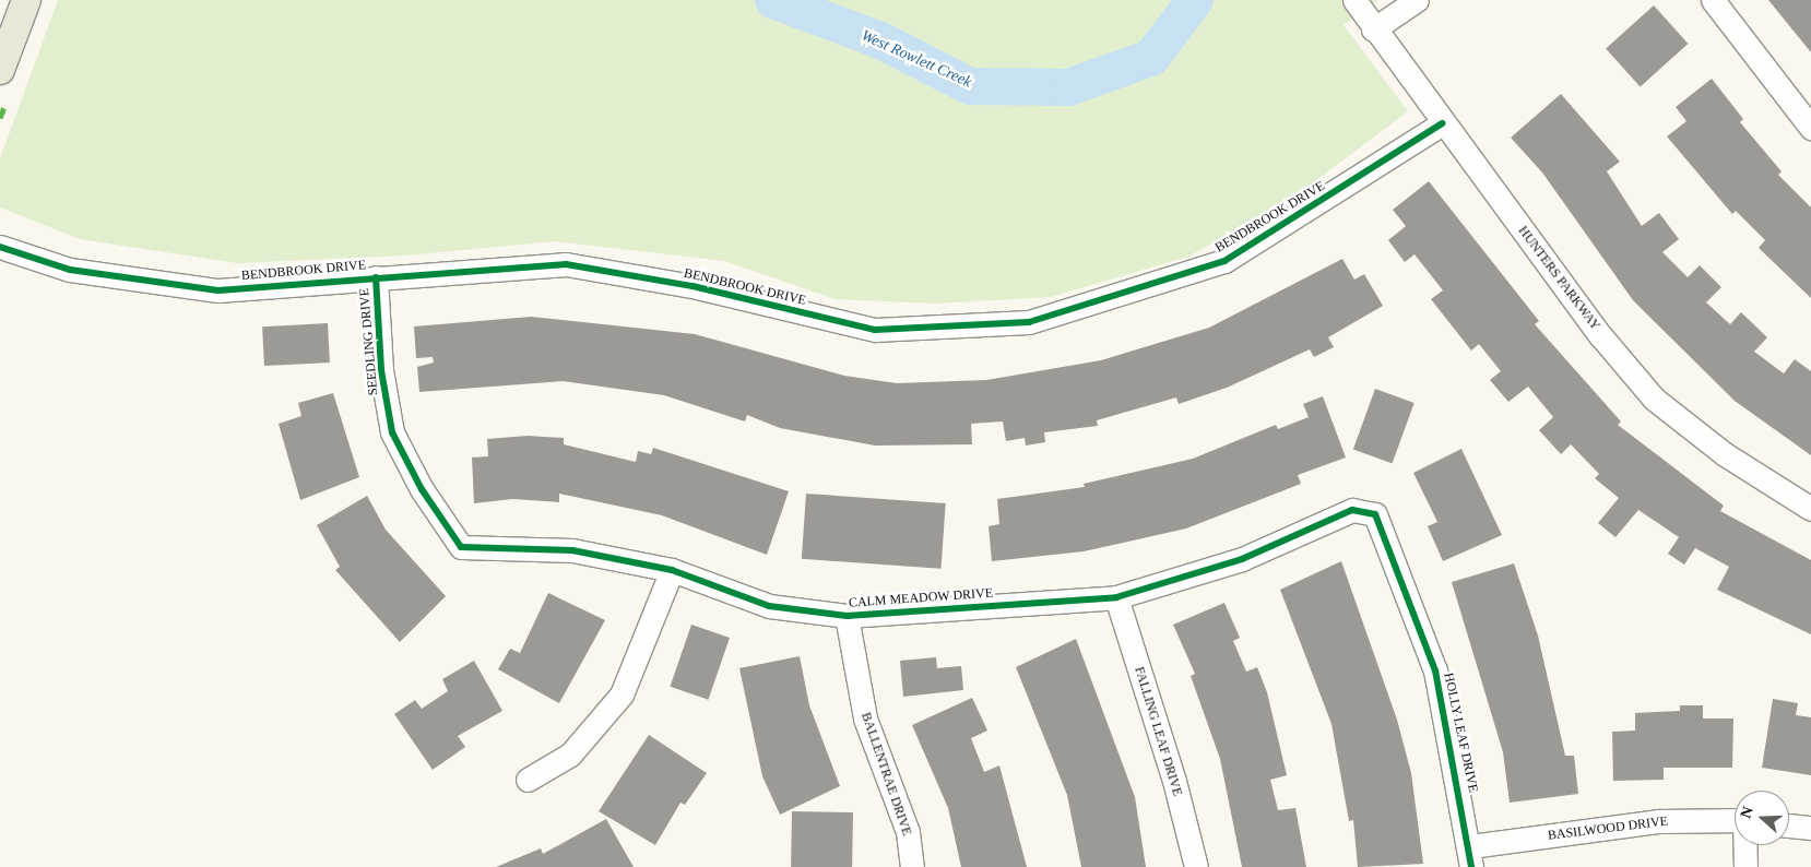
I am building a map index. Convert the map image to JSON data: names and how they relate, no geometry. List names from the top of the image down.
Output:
{
  "streets": {
    "street": [
      "BENDBROOK DRIVE",
      "HUNTERS PARKWAY",
      "SEEDLING DRIVE",
      "CALM MEADOW DRIVE",
      "FALLING LEAF DRIVE",
      "HOLLY LEAF DRIVE",
      "BALLENTRAE DRIVE",
      "BASILWOOD DRIVE"
    ]
  },
  "crossings": [
    ["BENDBROOK DRIVE", "HUNTERS PARKWAY"],
    ["BENDBROOK DRIVE", "SEEDLING DRIVE"],
    ["SEEDLING DRIVE", "CALM MEADOW DRIVE"],
    ["CALM MEADOW DRIVE", "FALLING LEAF DRIVE"],
    ["CALM MEADOW DRIVE", "HOLLY LEAF DRIVE"],
    ["CALM MEADOW DRIVE", "BALLENTRAE DRIVE"],
    ["HOLLY LEAF DRIVE", "BASILWOOD DRIVE"]
  ],
  "water": ["West Rowlett Creek"],
  "north": "left"
}
